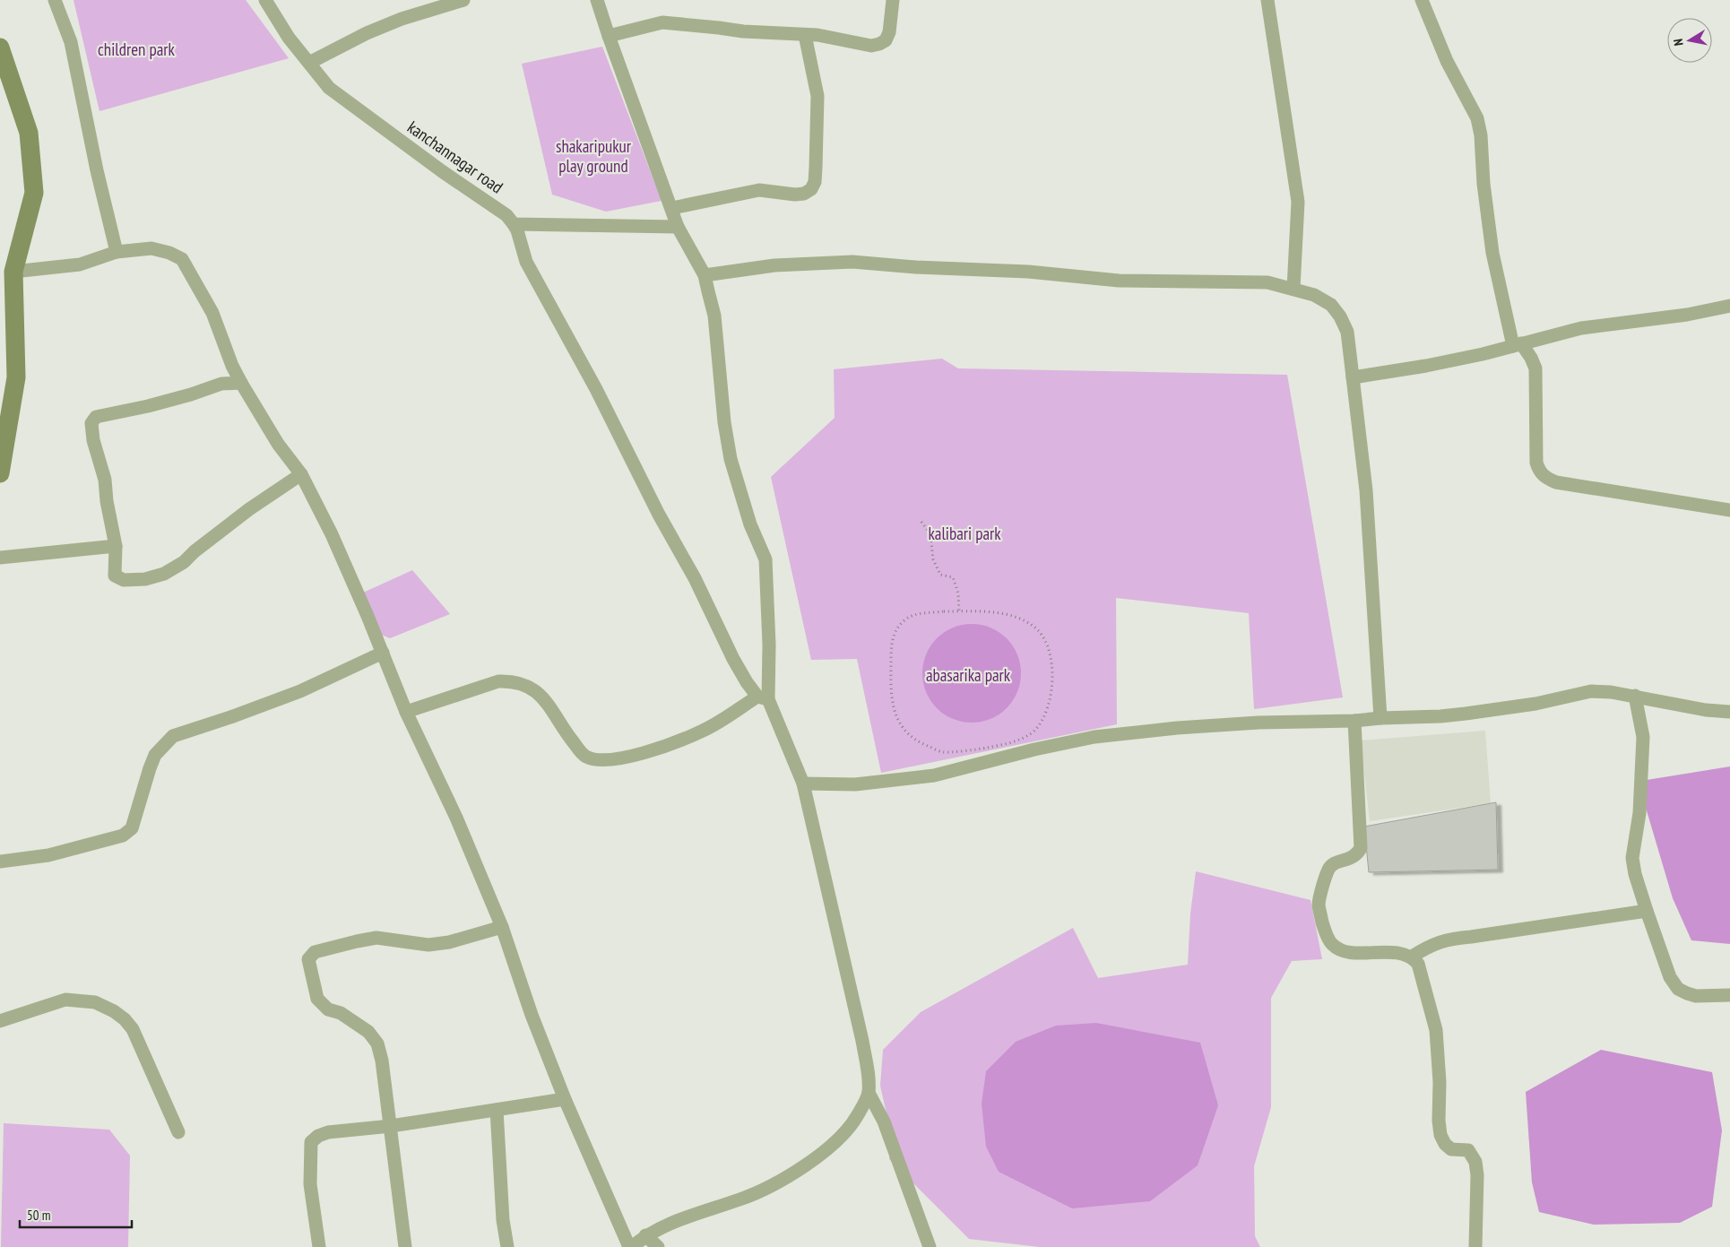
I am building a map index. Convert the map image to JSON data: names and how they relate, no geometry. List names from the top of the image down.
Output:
{
  "streets": {
    "street": ["kanchannagar road"]
  },
  "parks": [
    "children park",
    "shakaripukur play ground",
    "kalibari park",
    "abasarika park"
  ],
  "scale_bar": "50 m",
  "north": "left"
}
